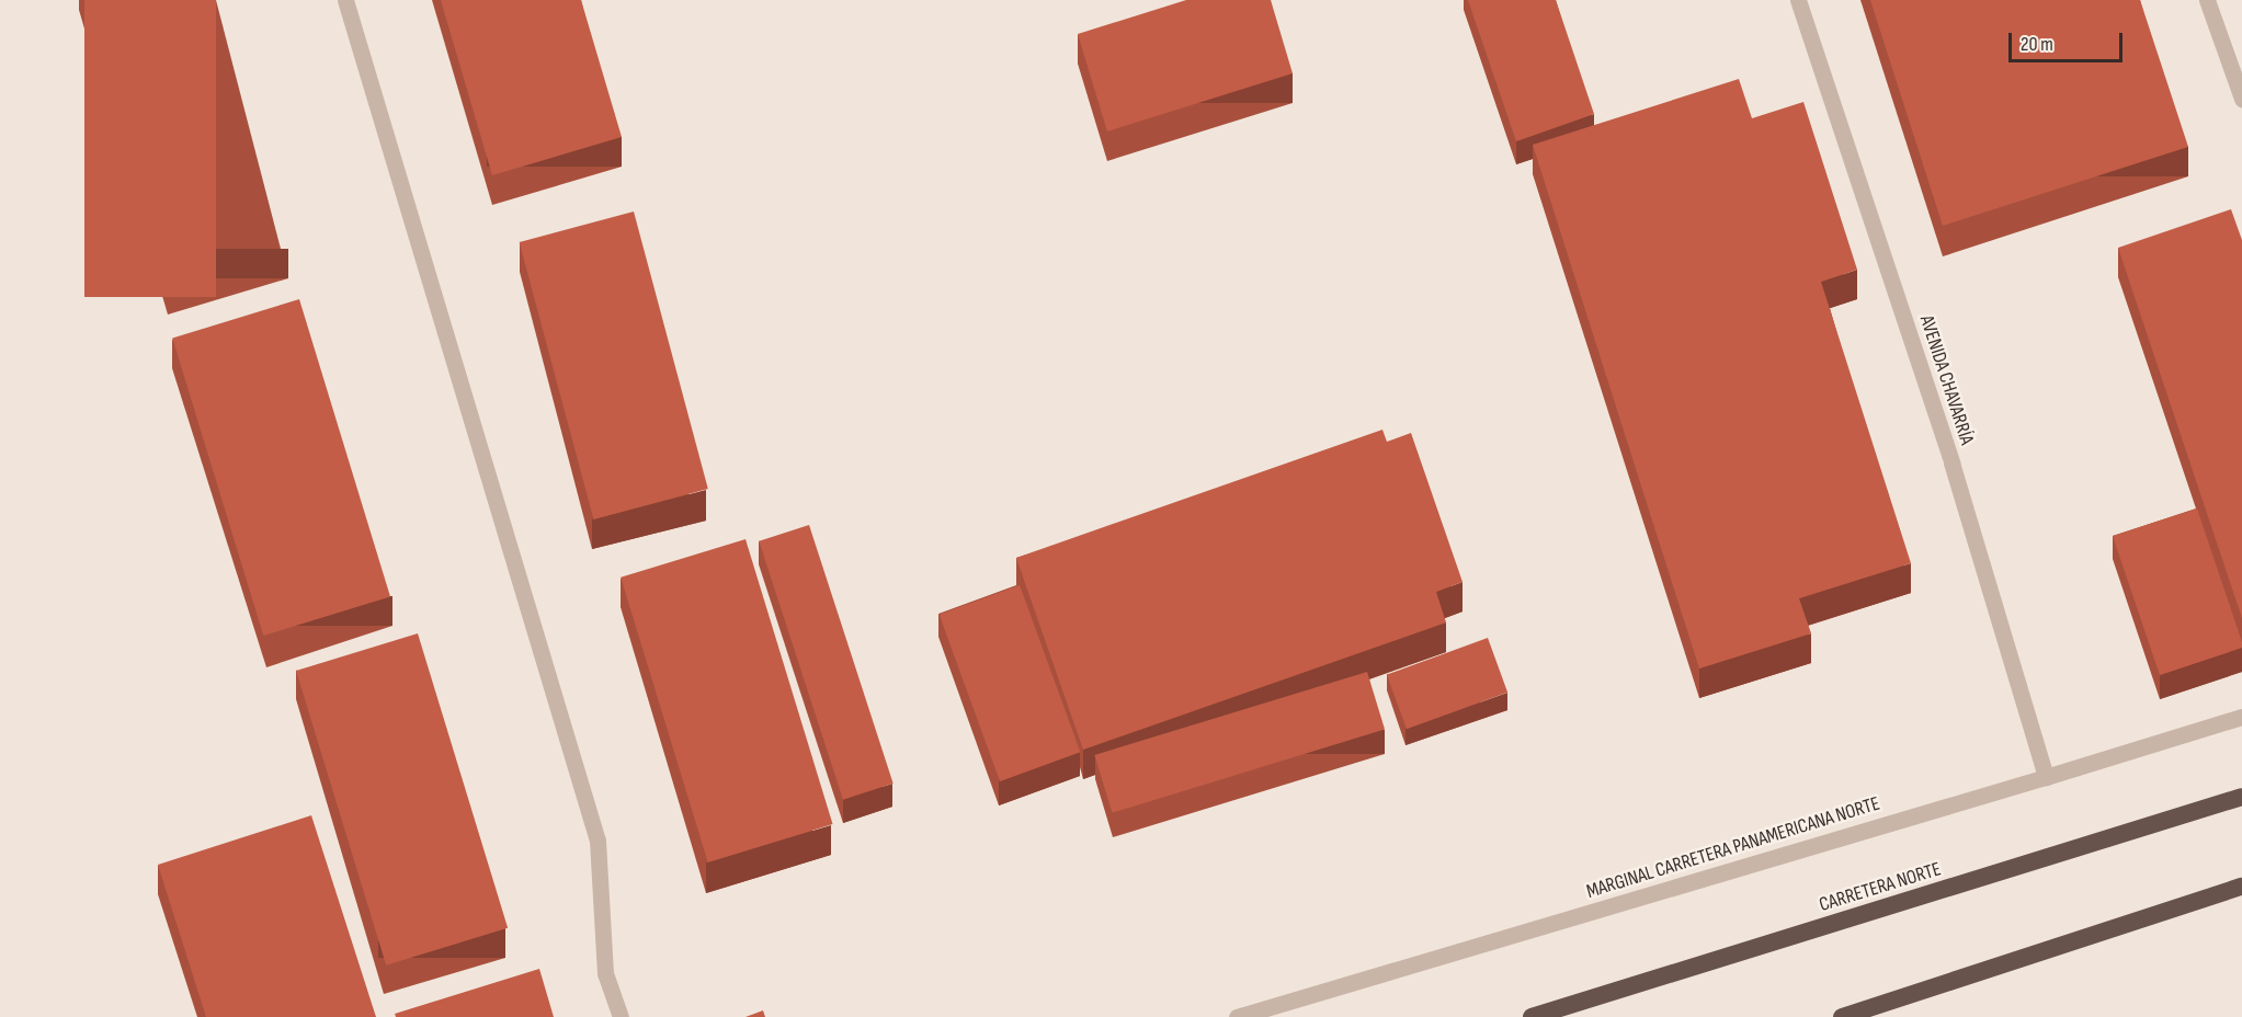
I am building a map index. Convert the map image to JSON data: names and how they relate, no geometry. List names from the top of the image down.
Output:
{
  "streets": {
    "highway": ["CARRETERA NORTE"],
    "street": ["AVENIDA CHAVARRÍA", "MARGINAL CARRETERA PANAMERICANA NORTE"]
  },
  "crossings": [
    ["AVENIDA CHAVARRÍA", "MARGINAL CARRETERA PANAMERICANA NORTE"]
  ],
  "scale_bar": "20 m"
}
